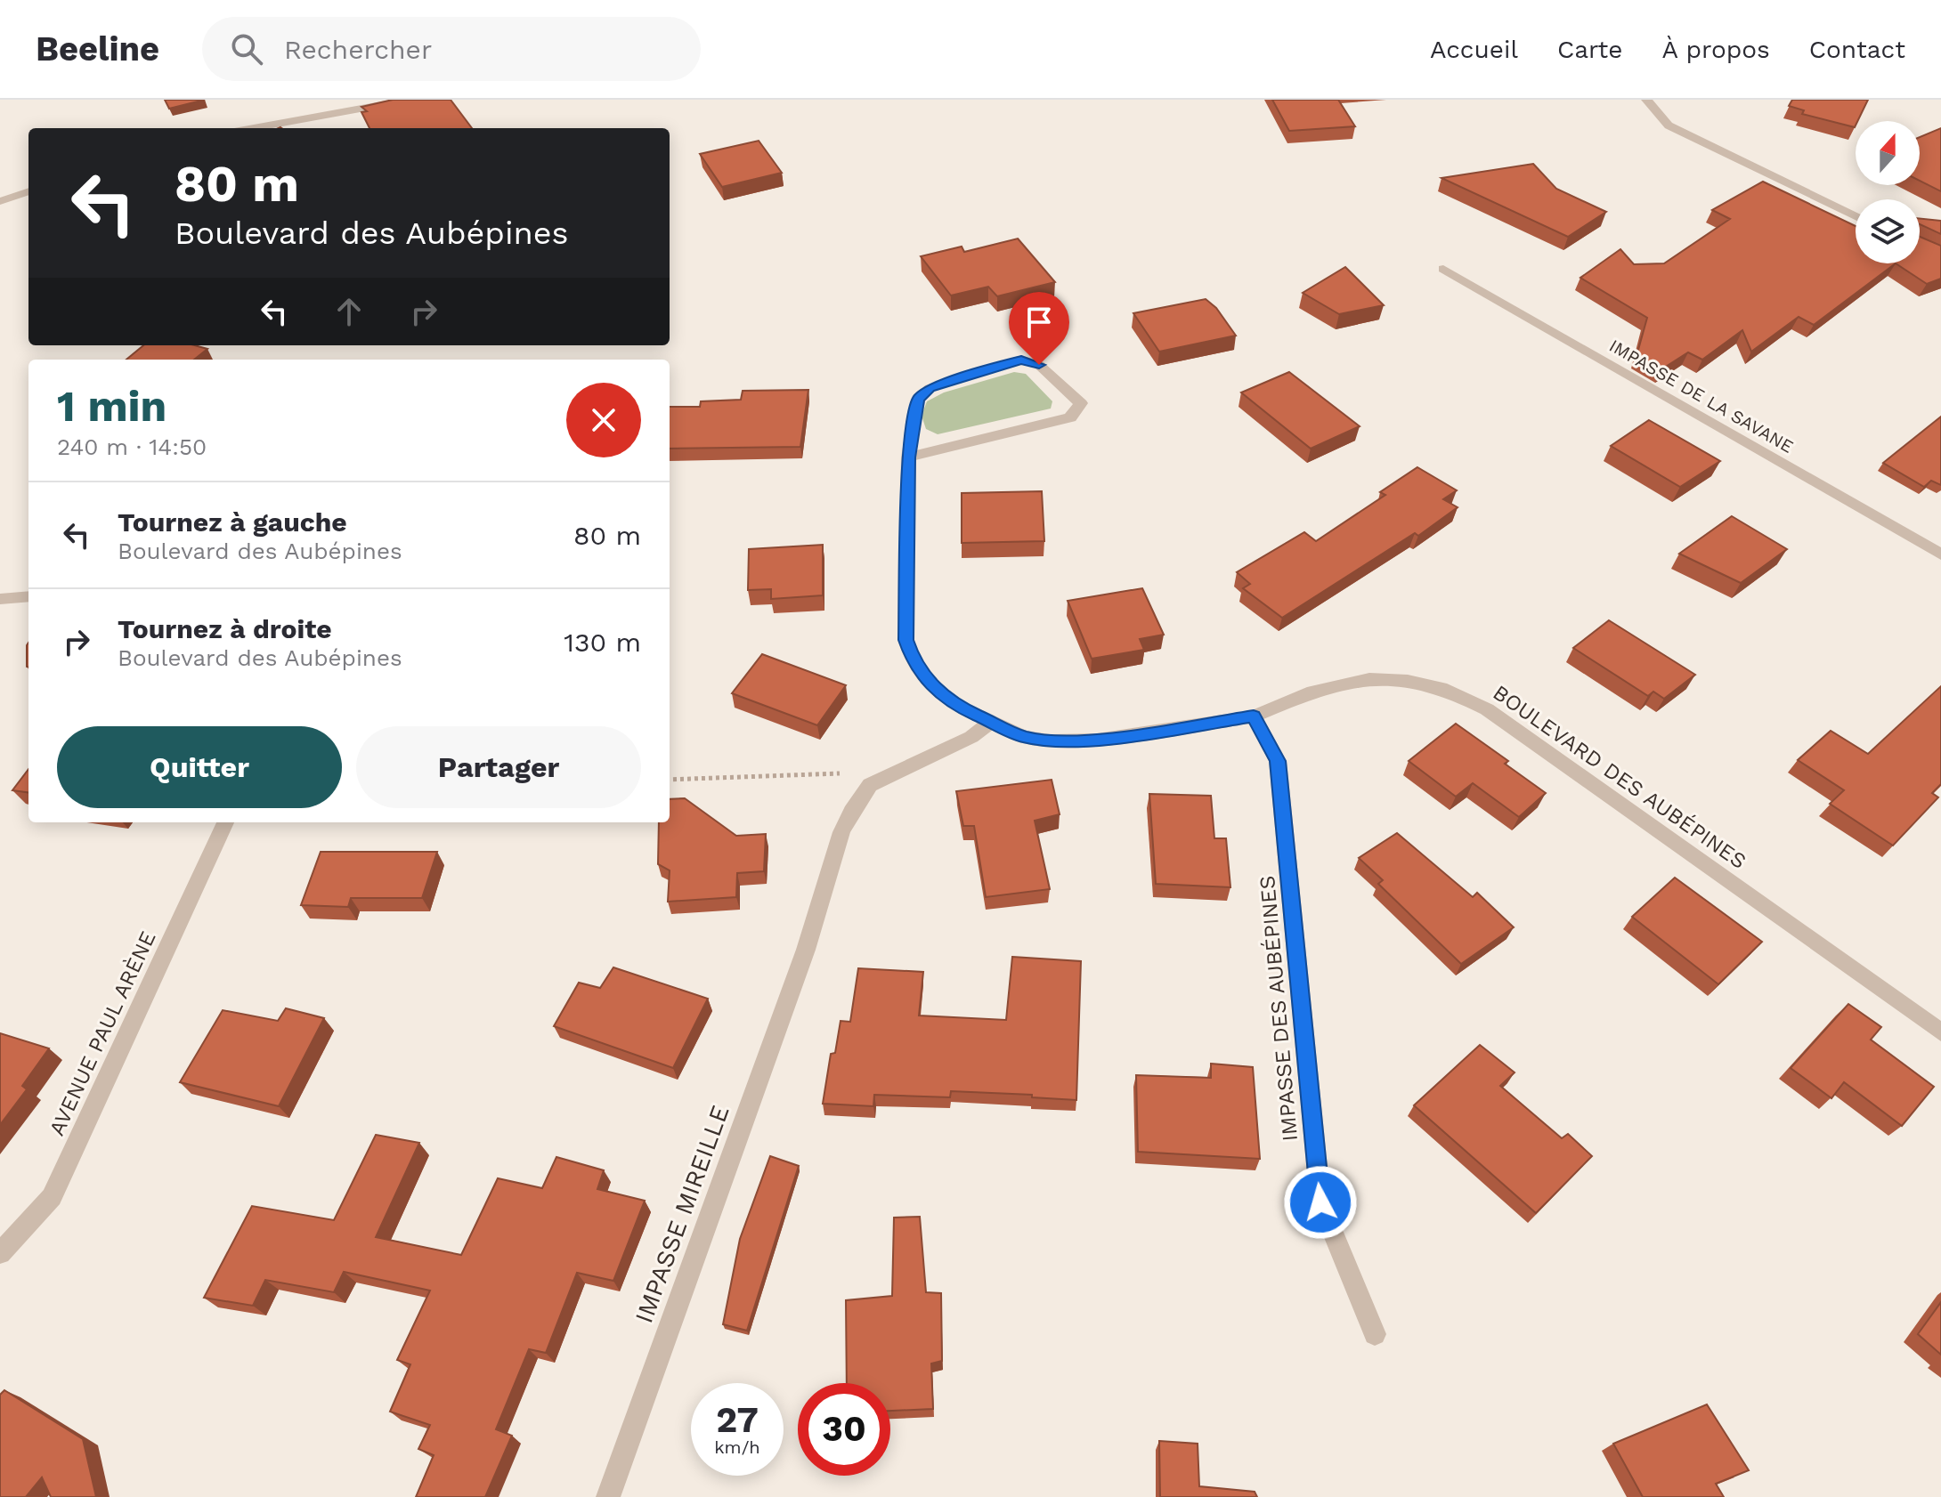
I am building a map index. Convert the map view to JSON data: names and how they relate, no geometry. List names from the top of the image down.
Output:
{
  "streets": {
    "street": [
      "IMPASSE DE LA SAVANE",
      "BOULEVARD DES AUBÉPINES",
      "IMPASSE DES AUBÉPINES",
      "AVENUE PAUL ARÈNE",
      "IMPASSE MIREILLE"
    ]
  },
  "crossings": [
    ["BOULEVARD DES AUBÉPINES", "IMPASSE DES AUBÉPINES"]
  ],
  "north": "top",
  "page": {
    "header": "Beeline",
    "search": "Rechercher",
    "nav": [
      "Accueil",
      "Carte",
      "À propos",
      "Contact"
    ],
    "turn": ["80 m", "Boulevard des Aubépines"],
    "heading": ["1 min", "240 m · 14:50"],
    "list": [
      {
        "name": "Tournez à gauche",
        "note": "Boulevard des Aubépines",
        "value": "80 m"
      },
      {
        "name": "Tournez à droite",
        "note": "Boulevard des Aubépines",
        "value": "130 m"
      }
    ],
    "buttons": ["Quitter", "Partager"],
    "speed": "27 km/h",
    "limit": "30"
  }
}
